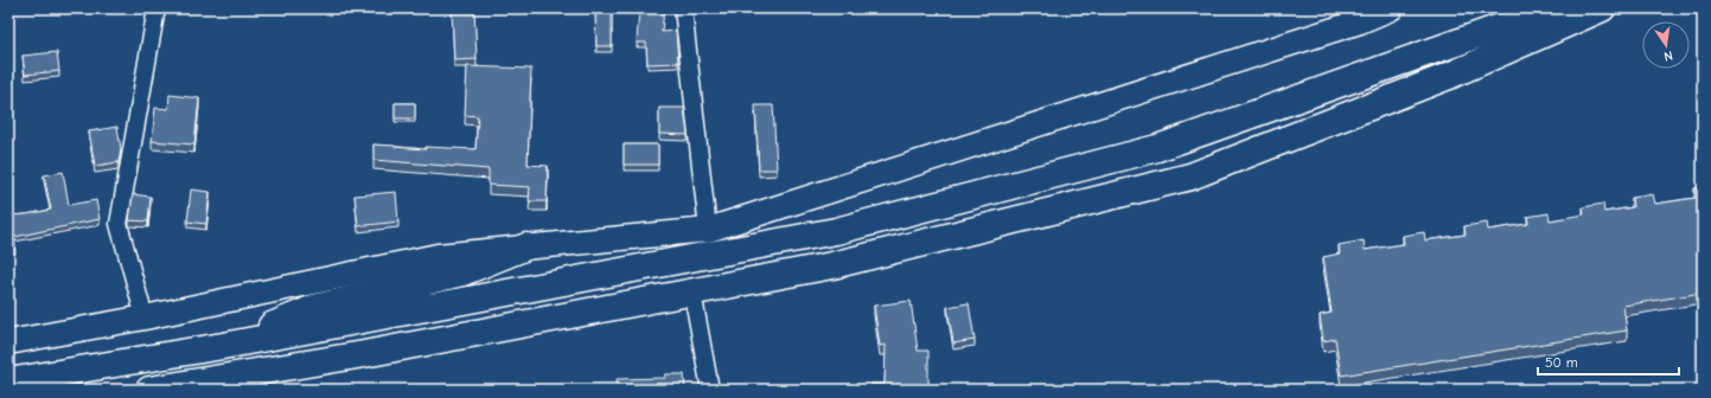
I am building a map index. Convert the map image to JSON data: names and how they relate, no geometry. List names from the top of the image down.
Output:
{
  "scale_bar": "50 m",
  "north": "bottom"
}
